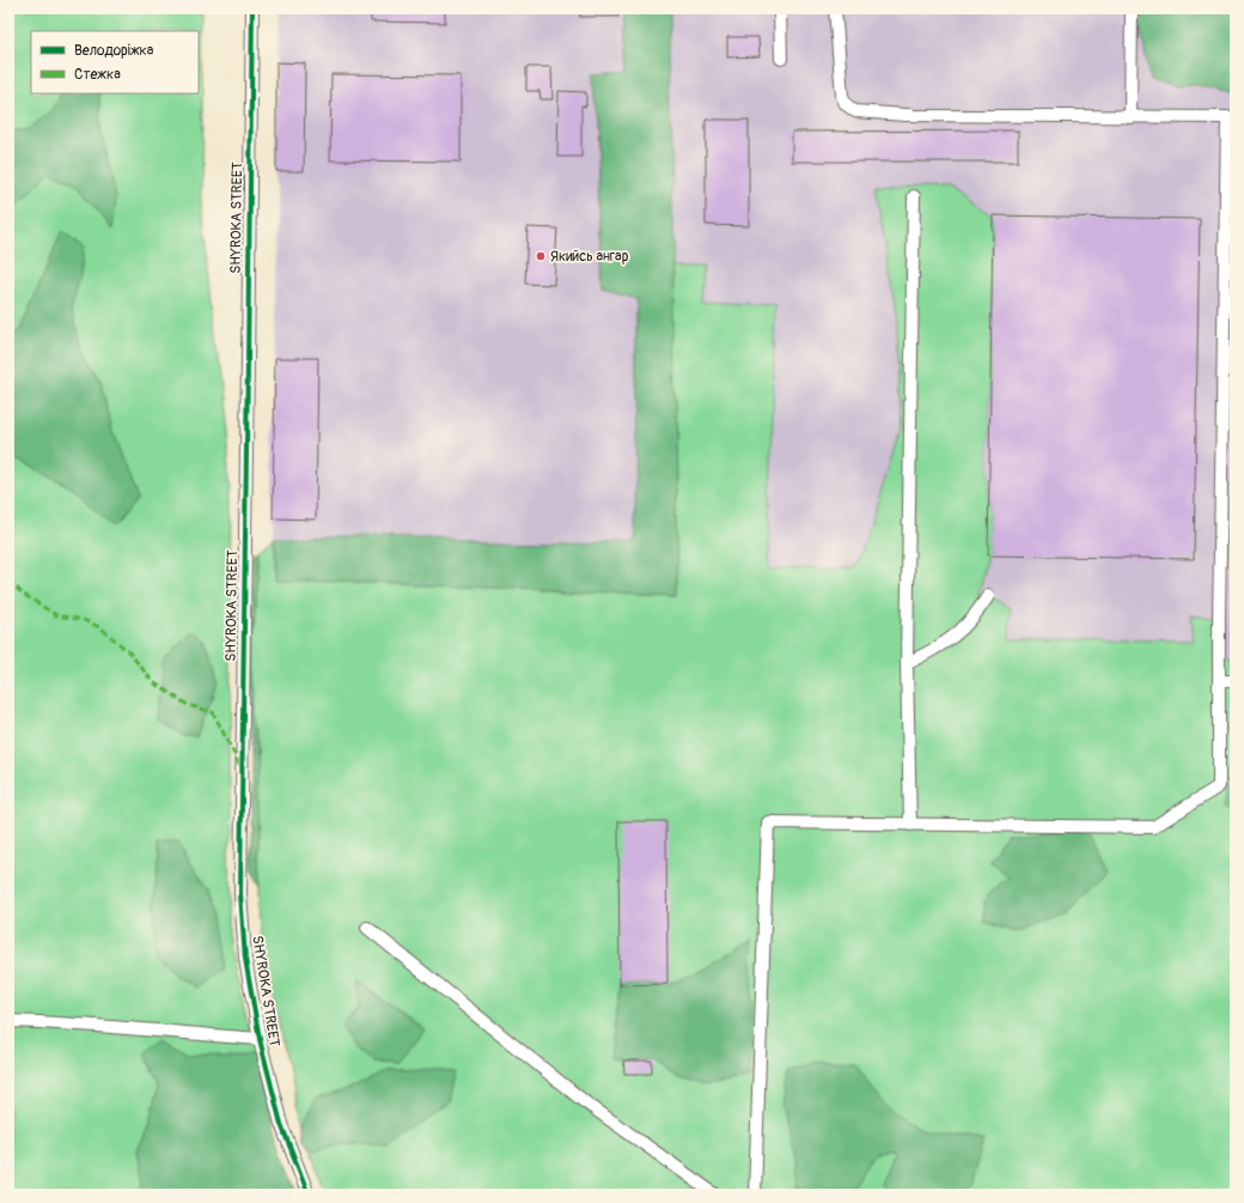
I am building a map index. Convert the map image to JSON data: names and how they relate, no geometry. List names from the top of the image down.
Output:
{
  "streets": {
    "street": ["SHYROKA STREET"]
  },
  "places": ["Якийсь ангар"],
  "legend": ["Велодоріжка", "Стежка"]
}
